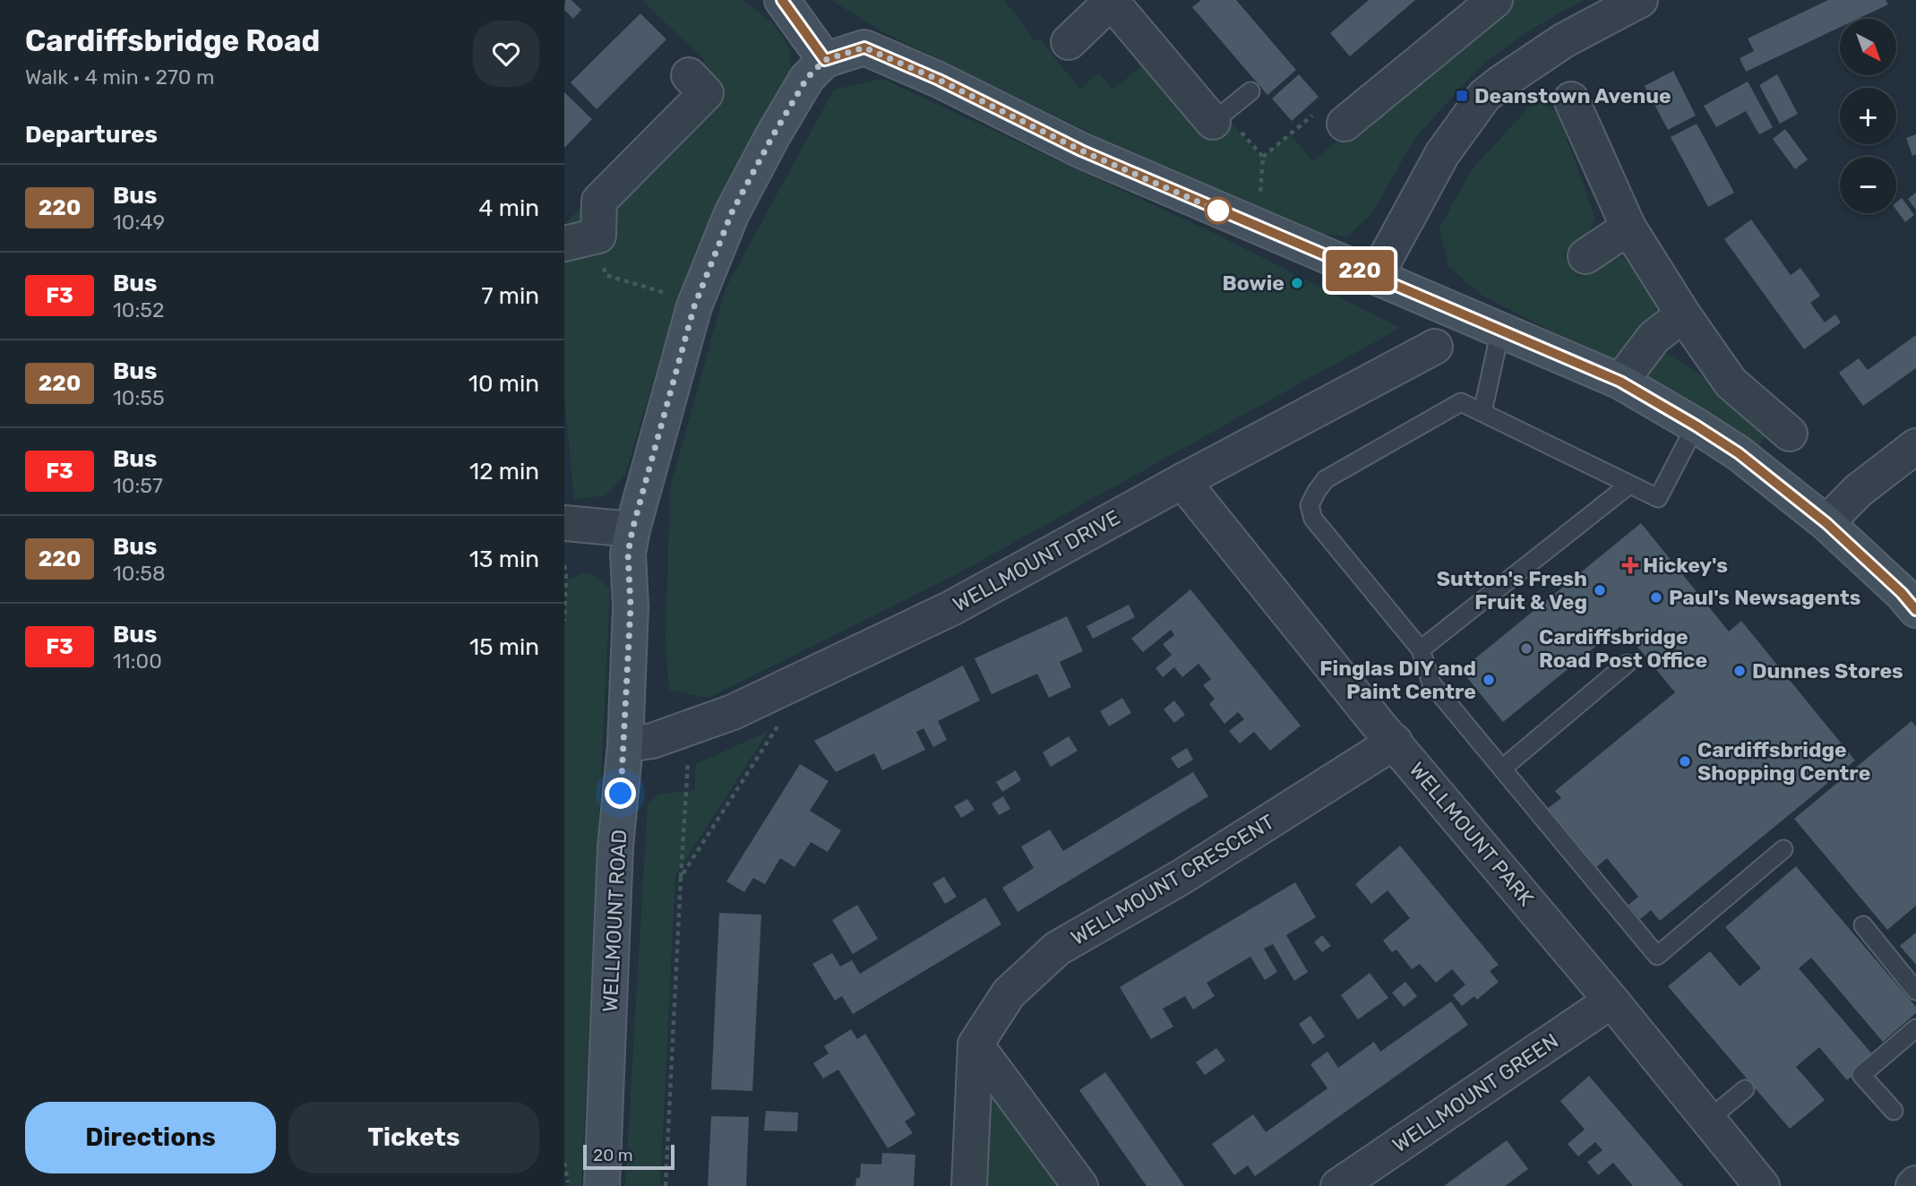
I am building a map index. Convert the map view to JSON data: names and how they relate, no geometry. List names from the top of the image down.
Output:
{
  "streets": {
    "main road": ["WELLMOUNT ROAD"],
    "street": [
      "WELLMOUNT DRIVE",
      "WELLMOUNT PARK",
      "WELLMOUNT CRESCENT",
      "WELLMOUNT GREEN"
    ]
  },
  "crossings": [
    ["WELLMOUNT DRIVE", "WELLMOUNT PARK"],
    ["WELLMOUNT DRIVE", "WELLMOUNT ROAD"],
    ["WELLMOUNT PARK", "WELLMOUNT CRESCENT"],
    ["WELLMOUNT PARK", "WELLMOUNT GREEN"]
  ],
  "places": {
    "transit": ["Deanstown Avenue"],
    "other": [
      "Bowie",
      "Sutton's Fresh Fruit & Veg",
      "Paul's Newsagents",
      "Cardiffsbridge Road Post Office",
      "Dunnes Stores",
      "Finglas DIY and Paint Centre",
      "Cardiffsbridge Shopping Centre"
    ],
    "health": ["Hickey's"]
  },
  "lines": ["bus line 220"],
  "scale_bar": "20 m",
  "north": "bottom right",
  "page": {
    "heading": [
      ["Cardiffsbridge Road", "Walk · 4 min · 270 m"],
      "Departures"
    ],
    "on_map": "220",
    "map_buttons": ["+", "−"],
    "list": [
      {
        "mark": "220",
        "name": "Bus",
        "note": "10:49",
        "value": "4 min"
      },
      {
        "mark": "F3",
        "name": "Bus",
        "note": "10:52",
        "value": "7 min"
      },
      {
        "mark": "220",
        "name": "Bus",
        "note": "10:55",
        "value": "10 min"
      },
      {
        "mark": "F3",
        "name": "Bus",
        "note": "10:57",
        "value": "12 min"
      },
      {
        "mark": "220",
        "name": "Bus",
        "note": "10:58",
        "value": "13 min"
      },
      {
        "mark": "F3",
        "name": "Bus",
        "note": "11:00",
        "value": "15 min"
      }
    ],
    "buttons": ["Directions", "Tickets"],
    "scale": "20 m"
  }
}
